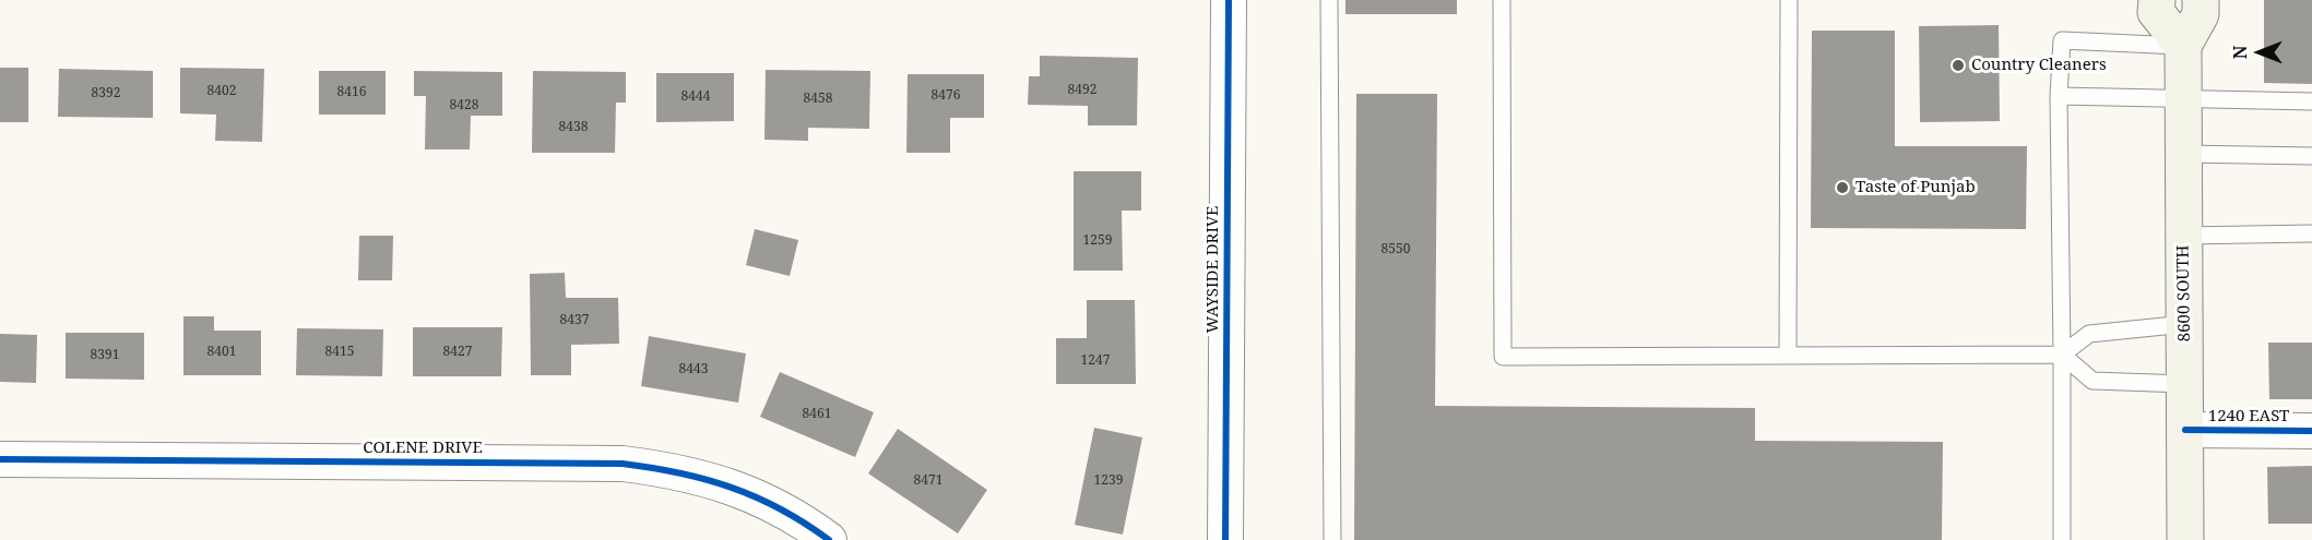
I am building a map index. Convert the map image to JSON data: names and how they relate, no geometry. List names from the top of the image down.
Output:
{
  "streets": {
    "main road": ["8600 SOUTH"],
    "street": ["WAYSIDE DRIVE", "1240 EAST", "COLENE DRIVE"]
  },
  "crossings": [
    ["8600 SOUTH", "1240 EAST"]
  ],
  "places": ["Country Cleaners", "Taste of Punjab"],
  "house_numbers": [
    "8492",
    "8402",
    "8416",
    "8392",
    "8476",
    "8444",
    "8458",
    "8428",
    "8438",
    "1259",
    "8550",
    "8437",
    "8401",
    "8415",
    "8427",
    "8391",
    "1247",
    "8443",
    "8461",
    "8471",
    "1239"
  ],
  "north": "left"
}
